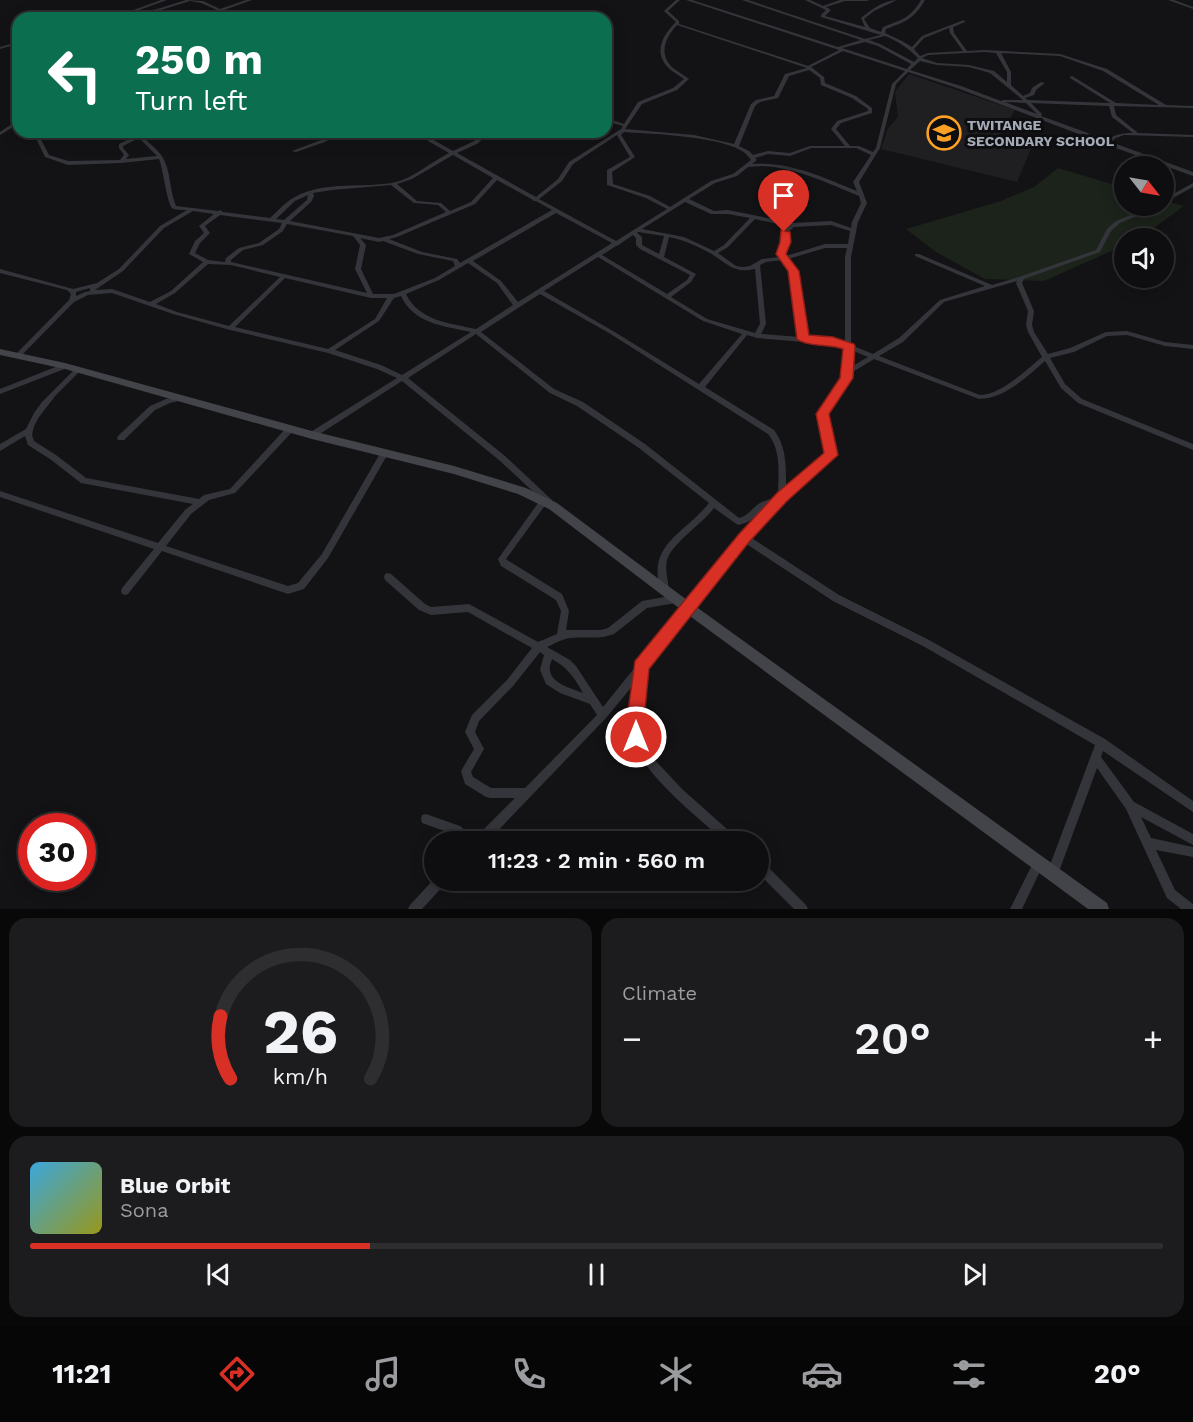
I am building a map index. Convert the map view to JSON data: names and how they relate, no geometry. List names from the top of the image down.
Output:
{
  "places": {
    "school or university": ["TWITANGE SECONDARY SCHOOL"]
  },
  "north": "bottom right",
  "page": {
    "turn": ["250 m", "Turn left"],
    "limit": "30",
    "trip": "11:23 · 2 min · 560 m",
    "tile": "Climate",
    "heat": ["−", "20°", "+"],
    "song": ["Blue Orbit", "Sona"],
    "tabs": ["11:21", "20°"],
    "gauge": ["26", "km/h"]
  }
}
